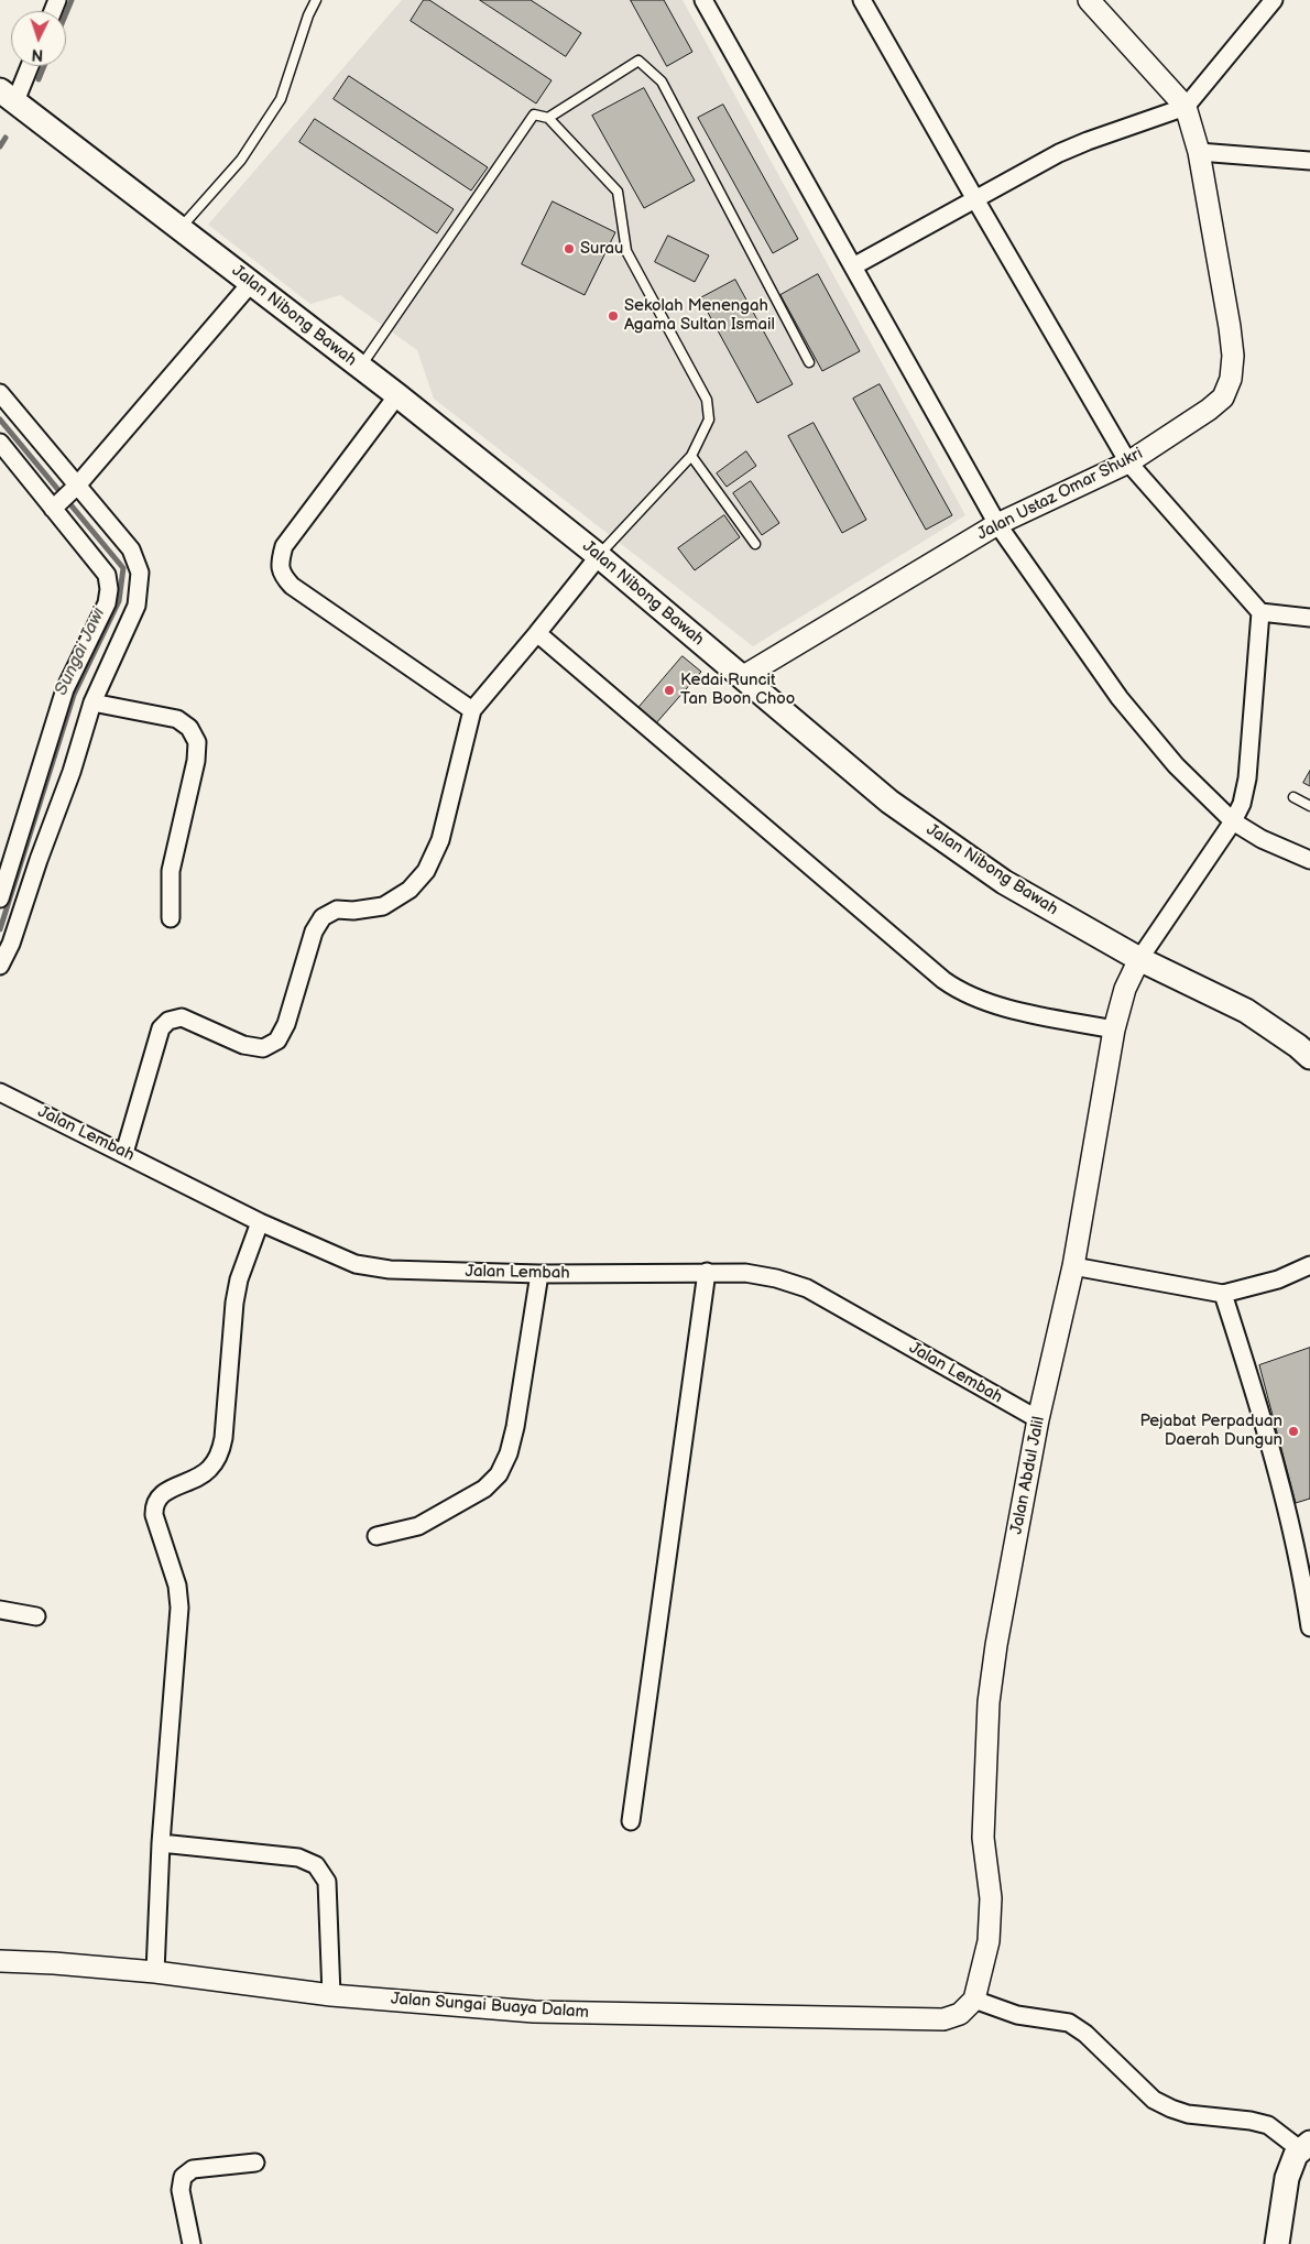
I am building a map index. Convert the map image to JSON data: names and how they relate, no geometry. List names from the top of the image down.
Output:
{
  "streets": {
    "main road": ["Jalan Nibong Bawah"],
    "street": [
      "Jalan Ustaz Omar Shukri",
      "Jalan Lembah",
      "Jalan Abdul Jalil",
      "Jalan Sungai Buaya Dalam"
    ]
  },
  "crossings": [
    ["Jalan Nibong Bawah", "Jalan Ustaz Omar Shukri"],
    ["Jalan Nibong Bawah", "Jalan Abdul Jalil"],
    ["Jalan Lembah", "Jalan Abdul Jalil"],
    ["Jalan Abdul Jalil", "Jalan Sungai Buaya Dalam"]
  ],
  "water": ["Sungai Jawi"],
  "places": [
    "Surau",
    "Sekolah Menengah Agama Sultan Ismail",
    "Kedai Runcit Tan Boon Choo",
    "Pejabat Perpaduan Daerah Dungun"
  ],
  "north": "bottom"
}
